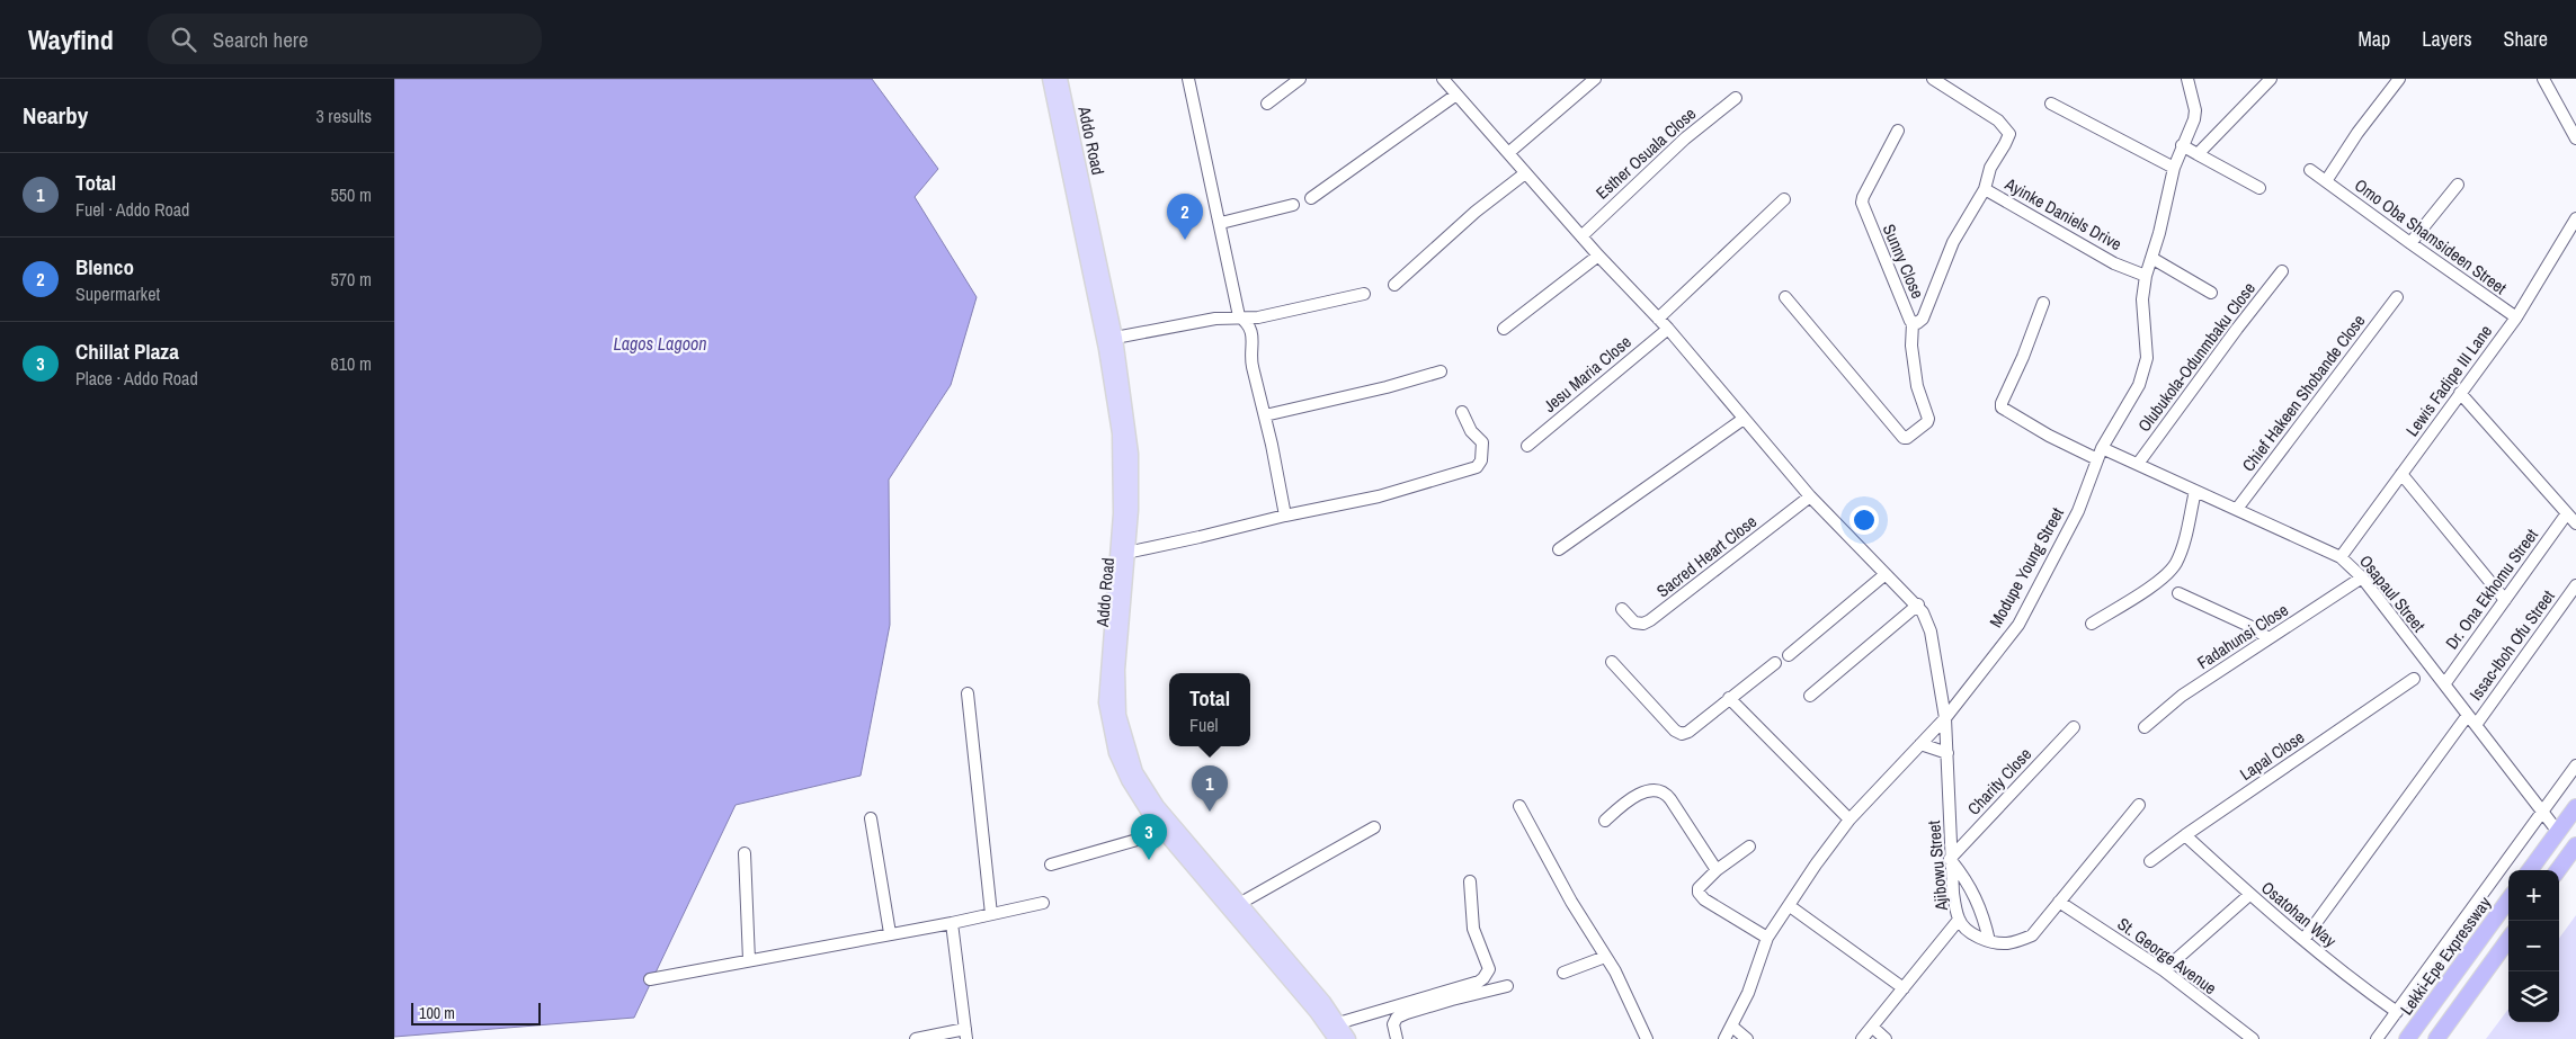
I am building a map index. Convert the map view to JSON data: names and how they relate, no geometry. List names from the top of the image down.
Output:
{
  "streets": {
    "highway": ["Lekki-Epe Expressway"],
    "main road": ["Addo Road"],
    "street": [
      "Esther Osuala Close",
      "Ayinke Daniels Drive",
      "Omo Oba Shamsideen Street",
      "Sunny Close",
      "Olubukola-Odunmbaku Close",
      "Jesu Maria Close",
      "Lewis Fadipe III Lane",
      "Chief Hakeen Shobande Close",
      "Sacred Heart Close",
      "Modupe Young Street",
      "Dr. Ona Ekhomu Street",
      "Osapaul Street",
      "Fadahunsi Close",
      "Issac-Iboh Ofu Street",
      "Lapal Close",
      "Charity Close",
      "Ajibowu Street",
      "Osatohan Way",
      "St. George Avenue"
    ]
  },
  "crossings": [
    ["Ayinke Daniels Drive", "Sunny Close"],
    ["Ayinke Daniels Drive", "Modupe Young Street"],
    ["Omo Oba Shamsideen Street", "Lewis Fadipe III Lane"],
    ["Olubukola-Odunmbaku Close", "Osapaul Street"],
    ["Lewis Fadipe III Lane", "Osapaul Street"],
    ["Chief Hakeen Shobande Close", "Osapaul Street"],
    ["Modupe Young Street", "Osapaul Street"],
    ["Modupe Young Street", "Ajibowu Street"],
    ["Dr. Ona Ekhomu Street", "Osapaul Street"],
    ["Osapaul Street", "Fadahunsi Close"],
    ["Osapaul Street", "Issac-Iboh Ofu Street"],
    ["Lapal Close", "Osatohan Way"],
    ["Charity Close", "Ajibowu Street"],
    ["Ajibowu Street", "St. George Avenue"]
  ],
  "water": ["Lagos Lagoon"],
  "scale_bar": "100 m",
  "page": {
    "header": "Wayfind",
    "search": "Search here",
    "nav": ["Map", "Layers", "Share"],
    "heading": ["Nearby", "3 results"],
    "list": [
      {
        "mark": "1",
        "name": "Total",
        "note": "Fuel · Addo Road",
        "value": "550 m"
      },
      {
        "mark": "2",
        "name": "Blenco",
        "note": "Supermarket",
        "value": "570 m"
      },
      {
        "mark": "3",
        "name": "Chillat Plaza",
        "note": "Place · Addo Road",
        "value": "610 m"
      }
    ],
    "pins": ["2", "1", "3"],
    "popup": ["Total", "Fuel"],
    "map_buttons": ["+", "−"],
    "scale": "100 m"
  }
}
